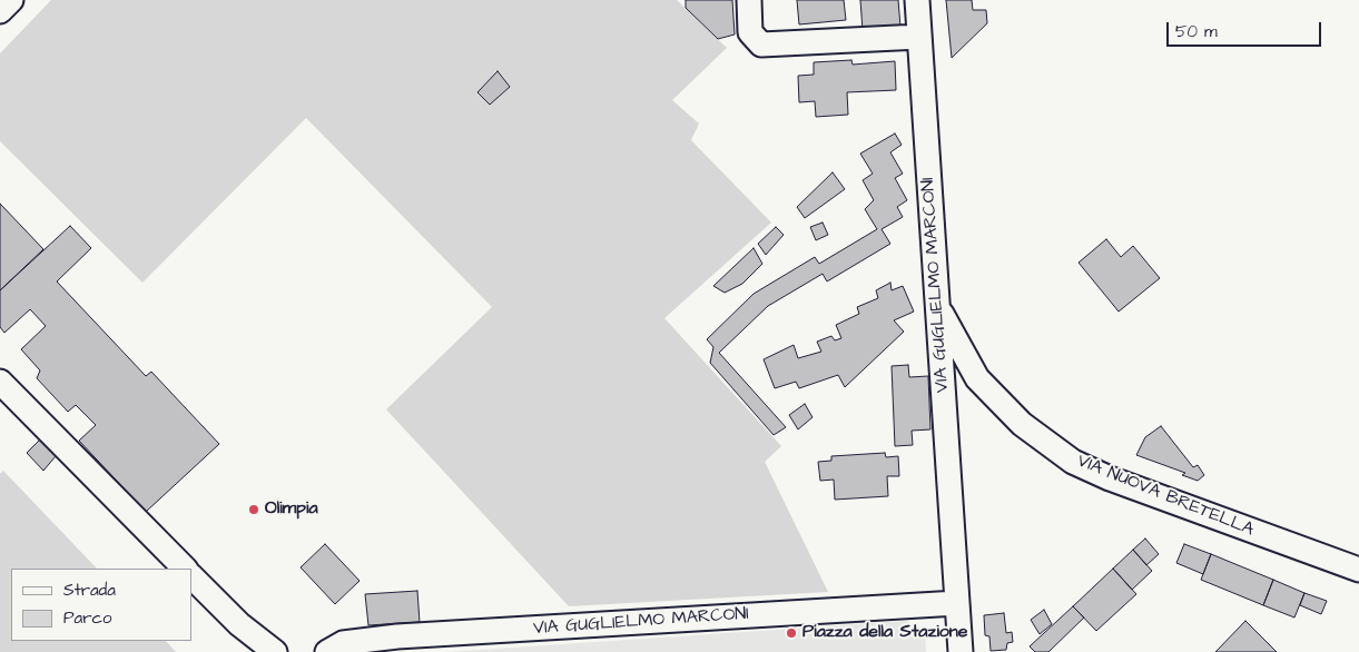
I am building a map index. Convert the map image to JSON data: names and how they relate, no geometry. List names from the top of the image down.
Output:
{
  "streets": {
    "street": ["VIA GUGLIELMO MARCONI", "VIA NUOVA BRETELLA"]
  },
  "crossings": [
    ["VIA GUGLIELMO MARCONI", "VIA NUOVA BRETELLA"]
  ],
  "places": ["Olimpia", "Piazza della Stazione"],
  "legend": ["Strada", "Parco"],
  "scale_bar": "50 m"
}
